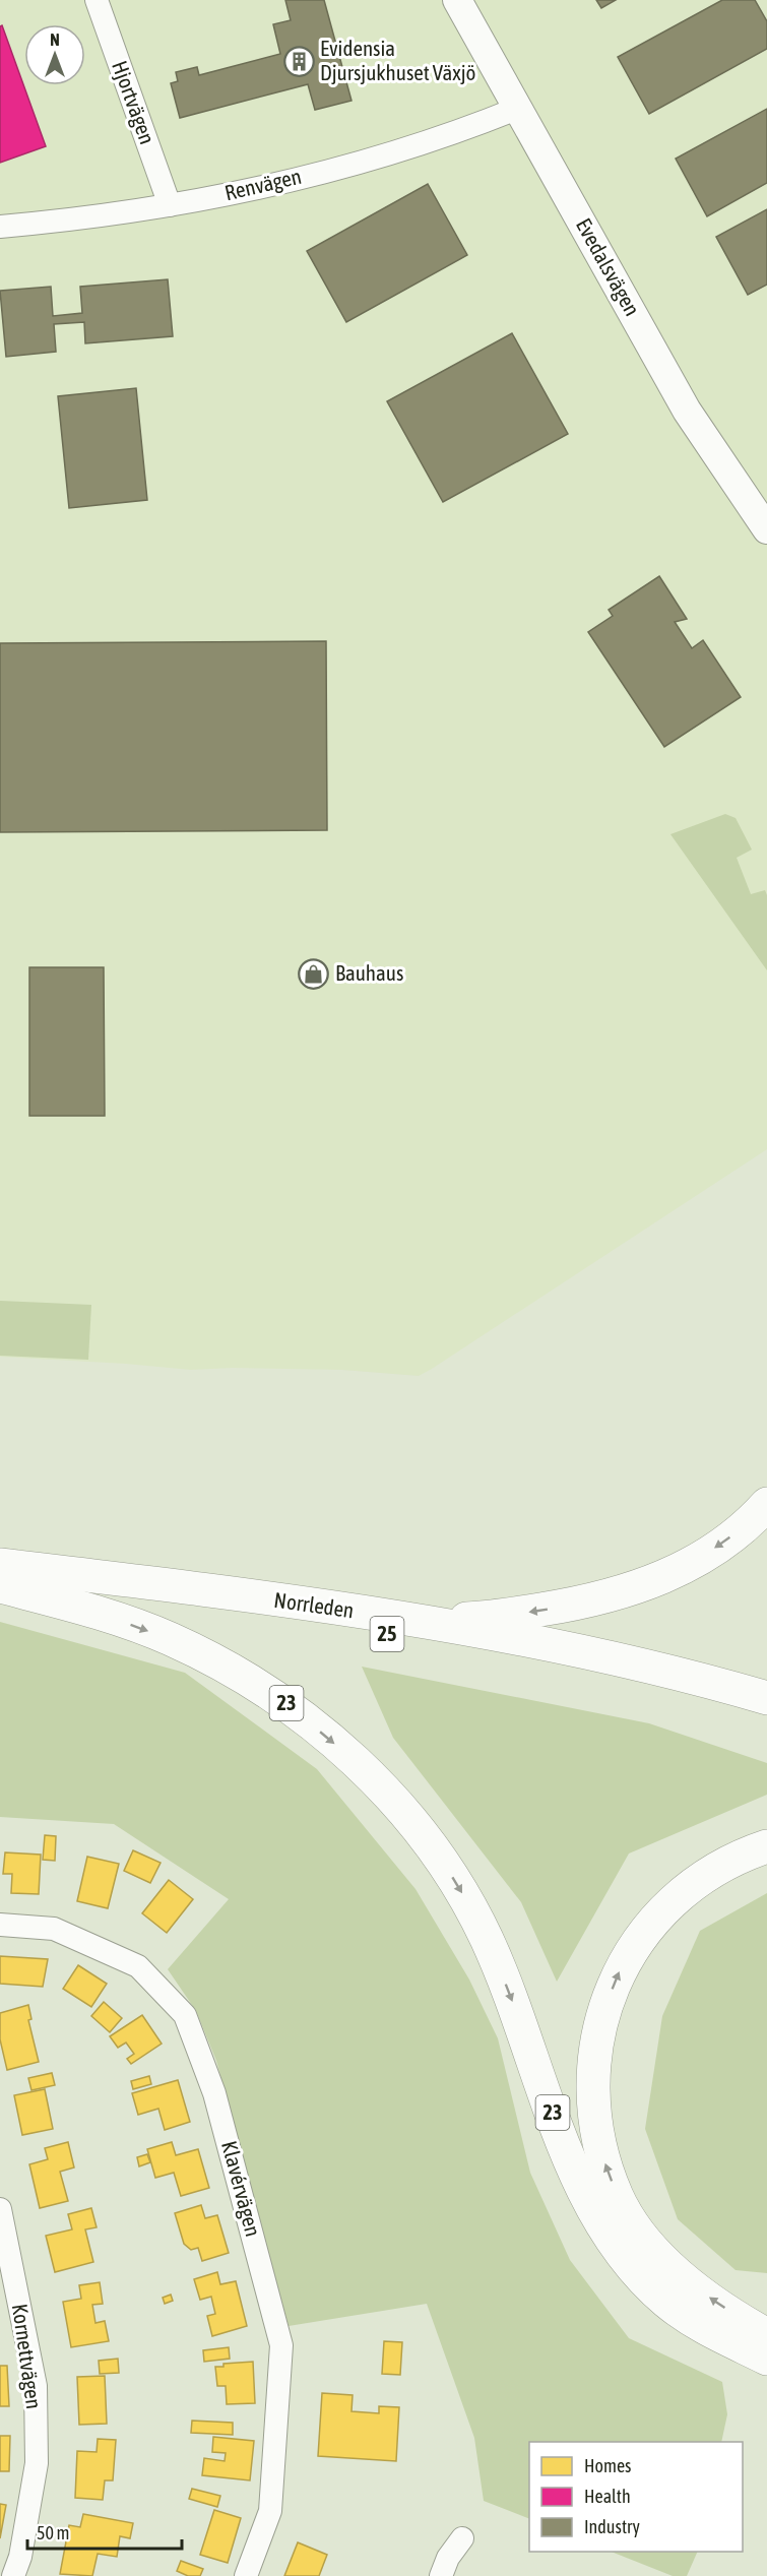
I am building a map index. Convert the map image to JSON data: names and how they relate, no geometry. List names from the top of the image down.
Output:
{
  "streets": {
    "highway": ["Norrleden", "25", "23"],
    "street": [
      "Hjortvägen",
      "Renvägen",
      "Evedalsvägen",
      "Klavérvägen",
      "Kornettvägen"
    ]
  },
  "crossings": [
    ["Hjortvägen", "Renvägen"],
    ["Renvägen", "Evedalsvägen"],
    ["Norrleden", "23"]
  ],
  "places": {
    "building": ["Evidensia Djursjukhuset Växjö"],
    "shop": ["Bauhaus"]
  },
  "legend": ["Homes", "Health", "Industry"],
  "scale_bar": "50 m",
  "north": "top"
}
